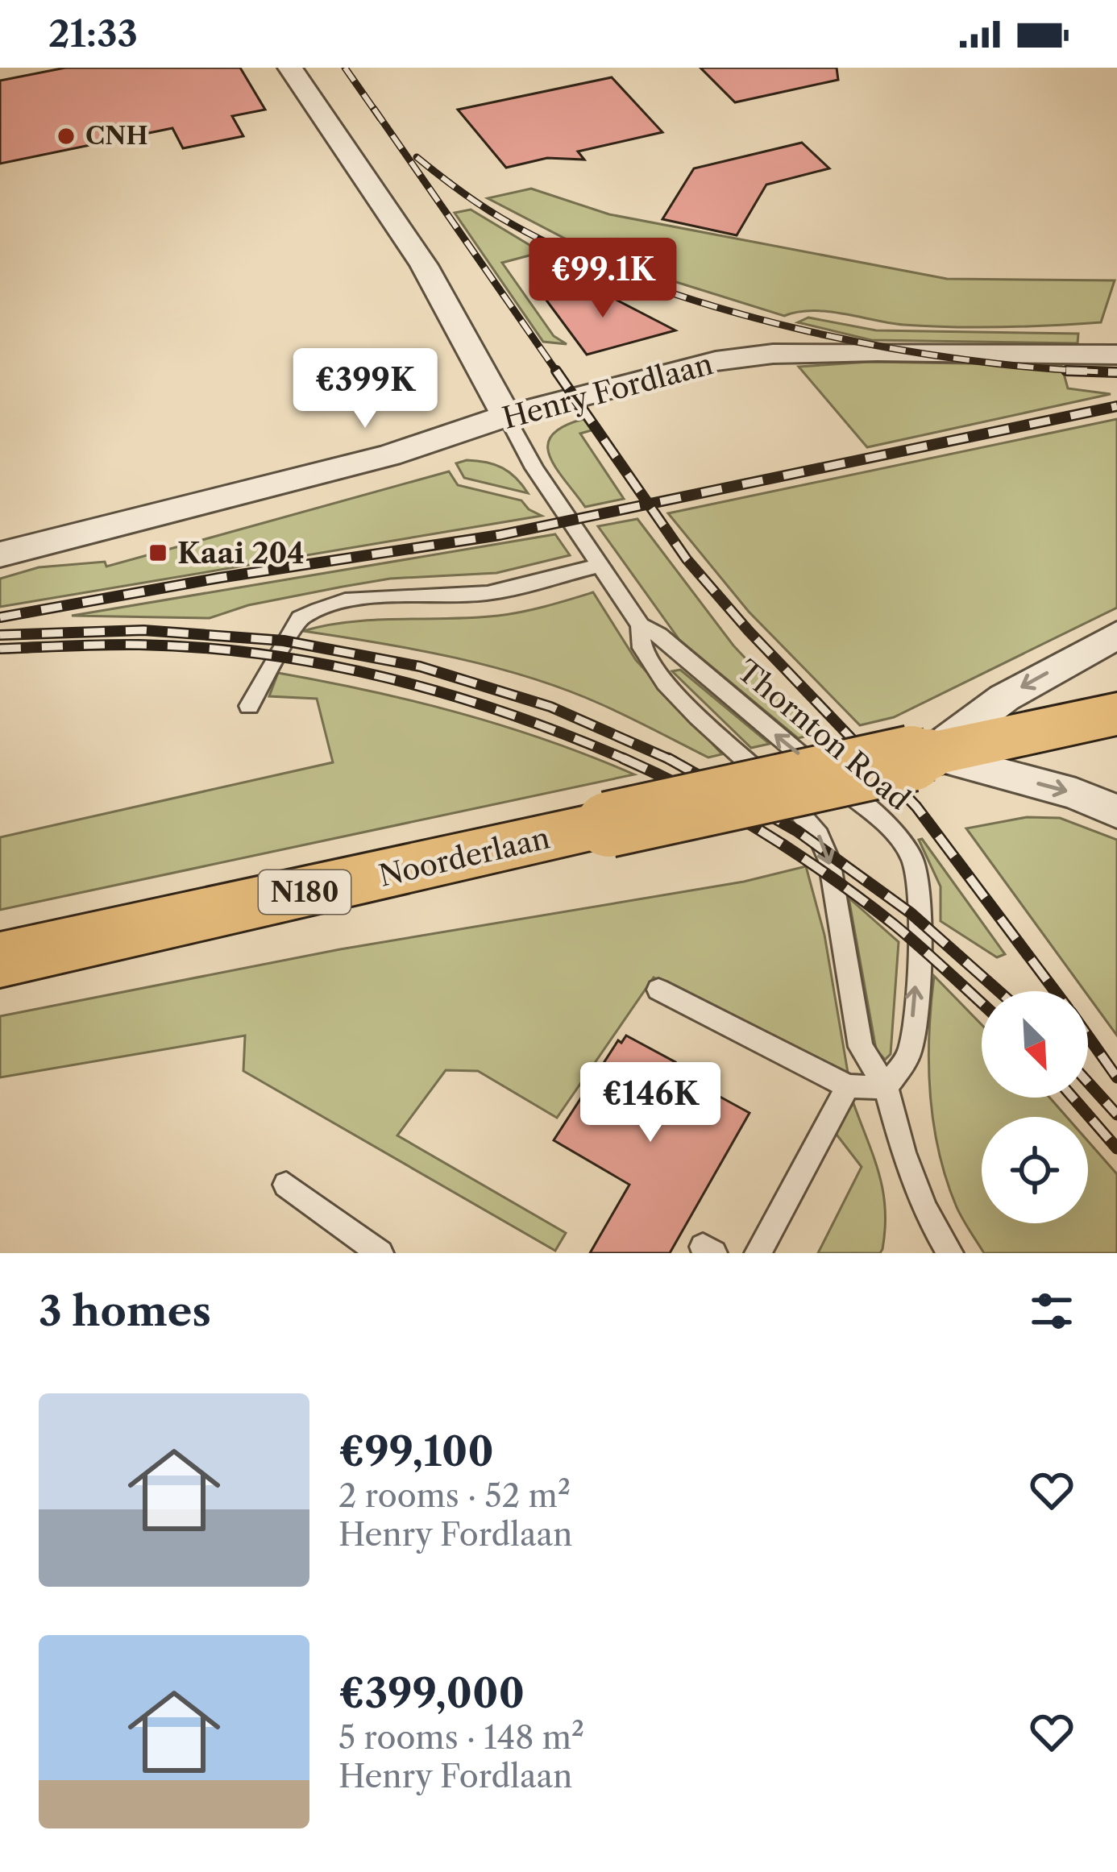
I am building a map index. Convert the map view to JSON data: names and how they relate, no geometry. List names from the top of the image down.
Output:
{
  "streets": {
    "main road": ["Noorderlaan", "N180"],
    "street": ["Henry Fordlaan"],
    "lane": ["Thornton Road"]
  },
  "crossings": [
    ["Henry Fordlaan", "Thornton Road"]
  ],
  "places": {
    "other": ["CNH"],
    "transit": ["Kaai 204"]
  },
  "north": "bottom right",
  "page": {
    "status": "21:33",
    "price": ["€99.1K", "€399K", "€146K"],
    "heading": "3 homes",
    "list": [
      {
        "name": "€99,100",
        "note": "2 rooms · 52 m² · Henry Fordlaan"
      },
      {
        "name": "€399,000",
        "note": "5 rooms · 148 m² · Henry Fordlaan"
      }
    ]
  }
}
